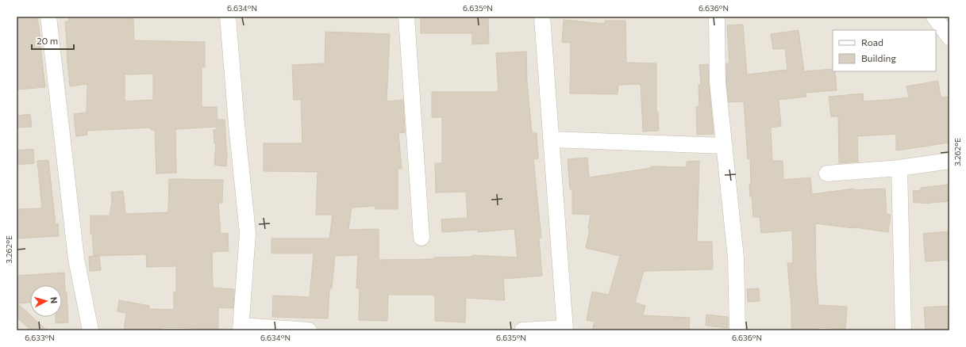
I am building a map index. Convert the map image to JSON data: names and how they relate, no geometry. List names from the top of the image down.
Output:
{
  "legend": ["Road", "Building"],
  "scale_bar": "20 m",
  "north": "right",
  "coordinates": [
    "6.634°N",
    "6.635°N",
    "6.636°N",
    "3.262°E",
    "6.633°N"
  ]
}
